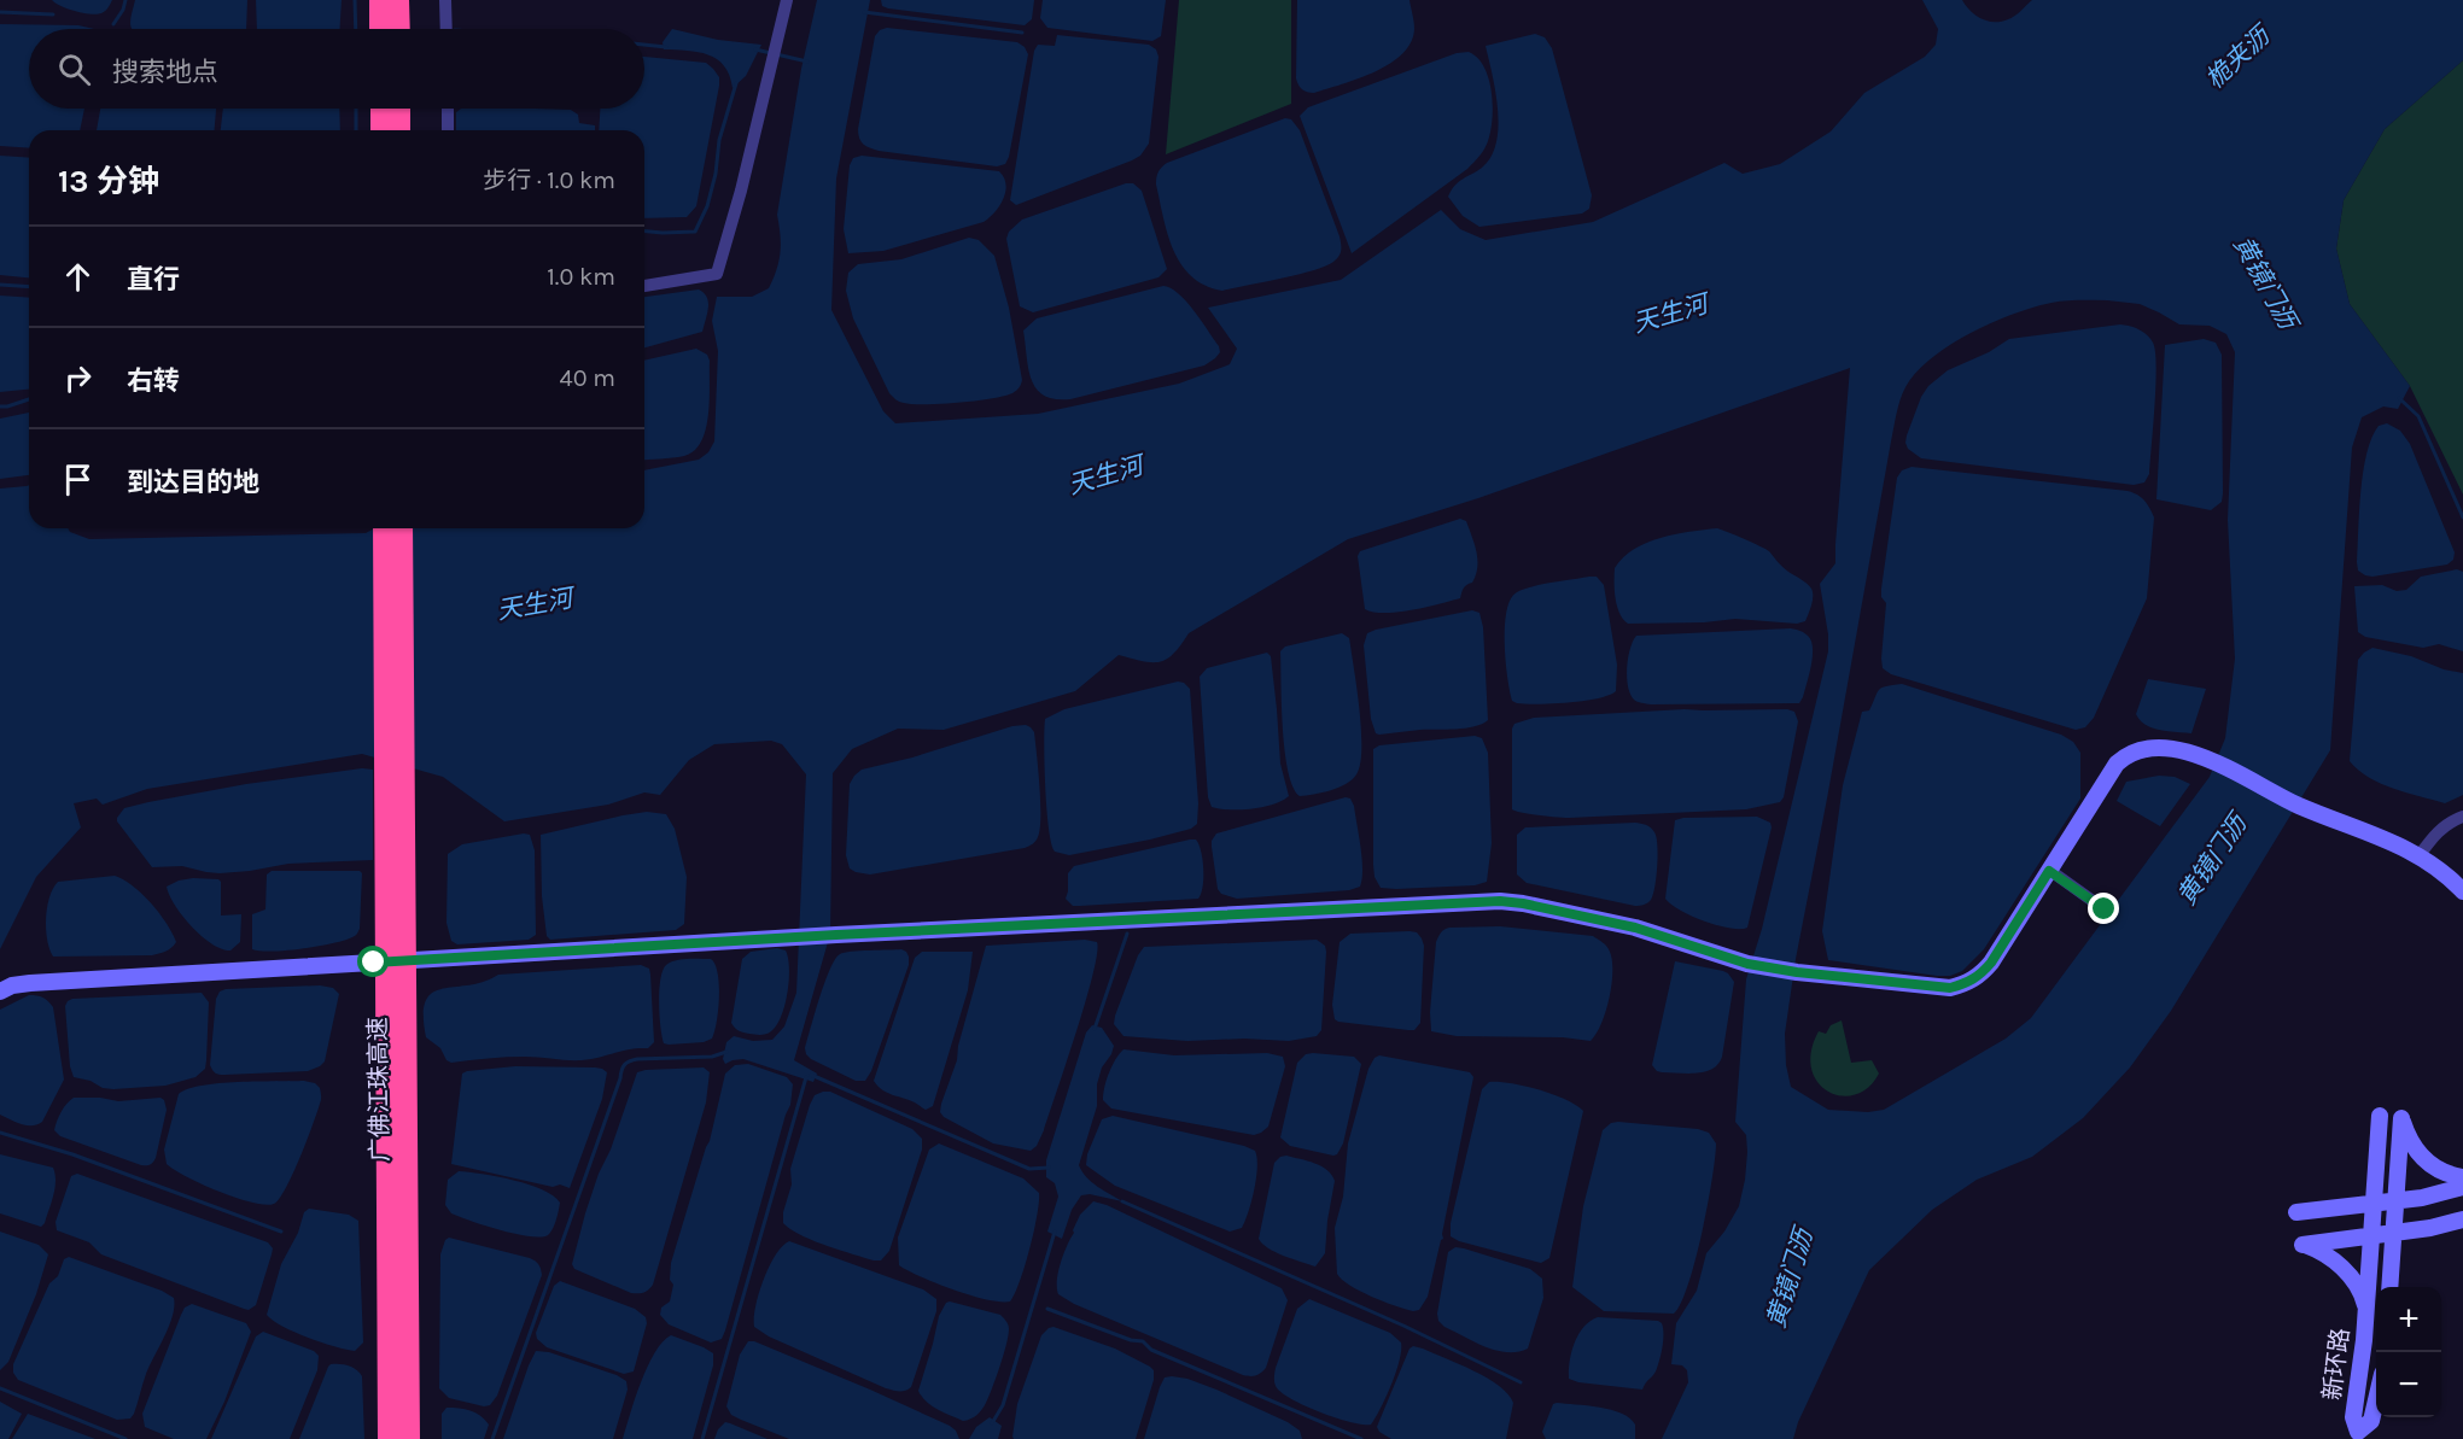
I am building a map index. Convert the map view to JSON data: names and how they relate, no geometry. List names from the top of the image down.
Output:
{
  "streets": {
    "highway": ["广佛江珠高速"],
    "street": ["新环路"]
  },
  "water": ["桅夹沥", "黄镜门沥", "天生河"],
  "page": {
    "search": "搜索地点",
    "heading": ["13 分钟", "步行 · 1.0 km"],
    "list": [
      ["直行", "1.0 km"],
      ["右转", "40 m"],
      "到达目的地"
    ],
    "map_buttons": ["+", "−"]
  }
}
